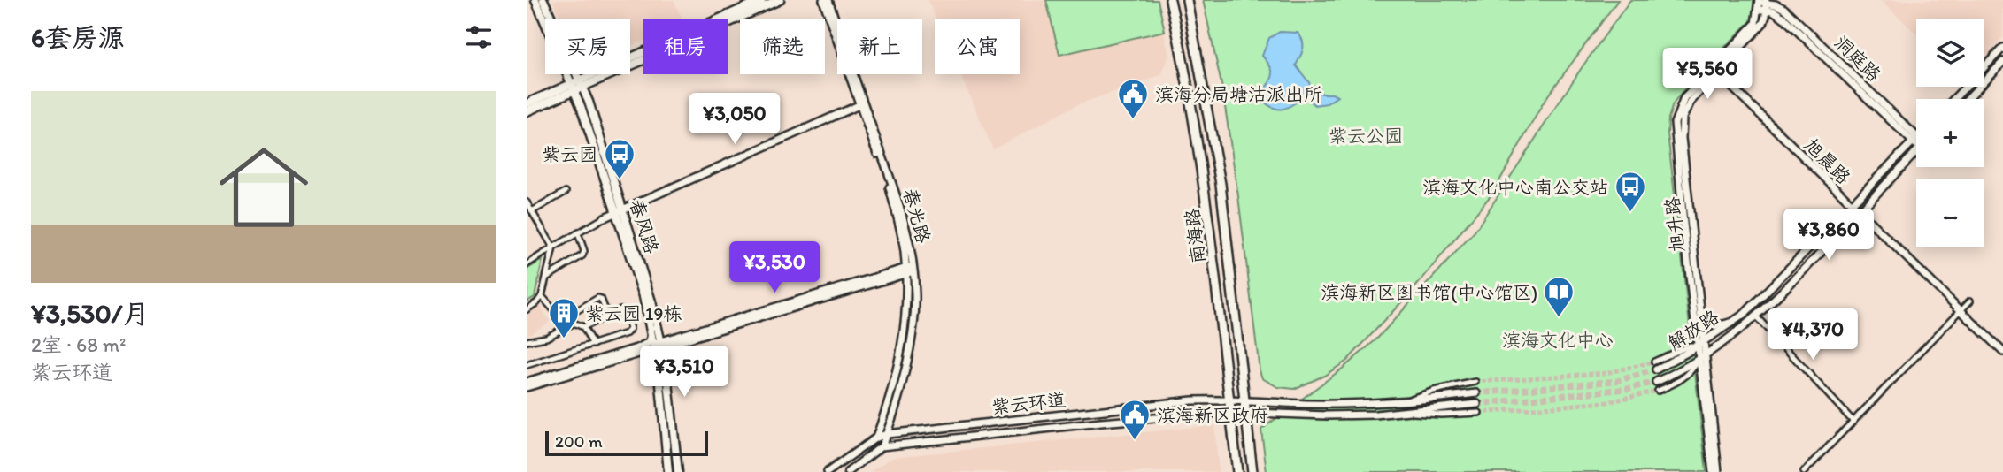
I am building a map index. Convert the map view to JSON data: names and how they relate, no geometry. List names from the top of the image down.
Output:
{
  "streets": {
    "highway": ["南海路"],
    "main road": ["春风路"],
    "street": [
      "洞庭路",
      "旭晨路",
      "春光路",
      "旭升路",
      "解放路",
      "紫云环道"
    ]
  },
  "crossings": [
    ["洞庭路", "旭升路"],
    ["洞庭路", "解放路"],
    ["旭晨路", "旭升路"],
    ["旭晨路", "解放路"],
    ["春光路", "紫云环道"],
    ["旭升路", "解放路"],
    ["南海路", "紫云环道"]
  ],
  "parks": ["紫云公园", "滨海文化中心"],
  "places": {
    "public building": ["滨海分局塘沽派出所", "滨海新区政府"],
    "bus stop": ["紫云园", "滨海文化中心南公交站"],
    "library": ["滨海新区图书馆(中心馆区)"],
    "building": ["紫云园 19栋"]
  },
  "scale_bar": "200 m",
  "page": {
    "heading": "6套房源",
    "map_buttons": ["+", "−"],
    "chip": [
      "买房",
      "租房",
      "筛选",
      "新上",
      "公寓"
    ],
    "price": [
      "¥5,560",
      "¥3,050",
      "¥3,860",
      "¥3,530",
      "¥4,370",
      "¥3,510"
    ],
    "list": [
      {
        "name": "¥3,530/月",
        "note": "2室 · 68 m² · 紫云环道"
      }
    ],
    "scale": "200 m"
  }
}
